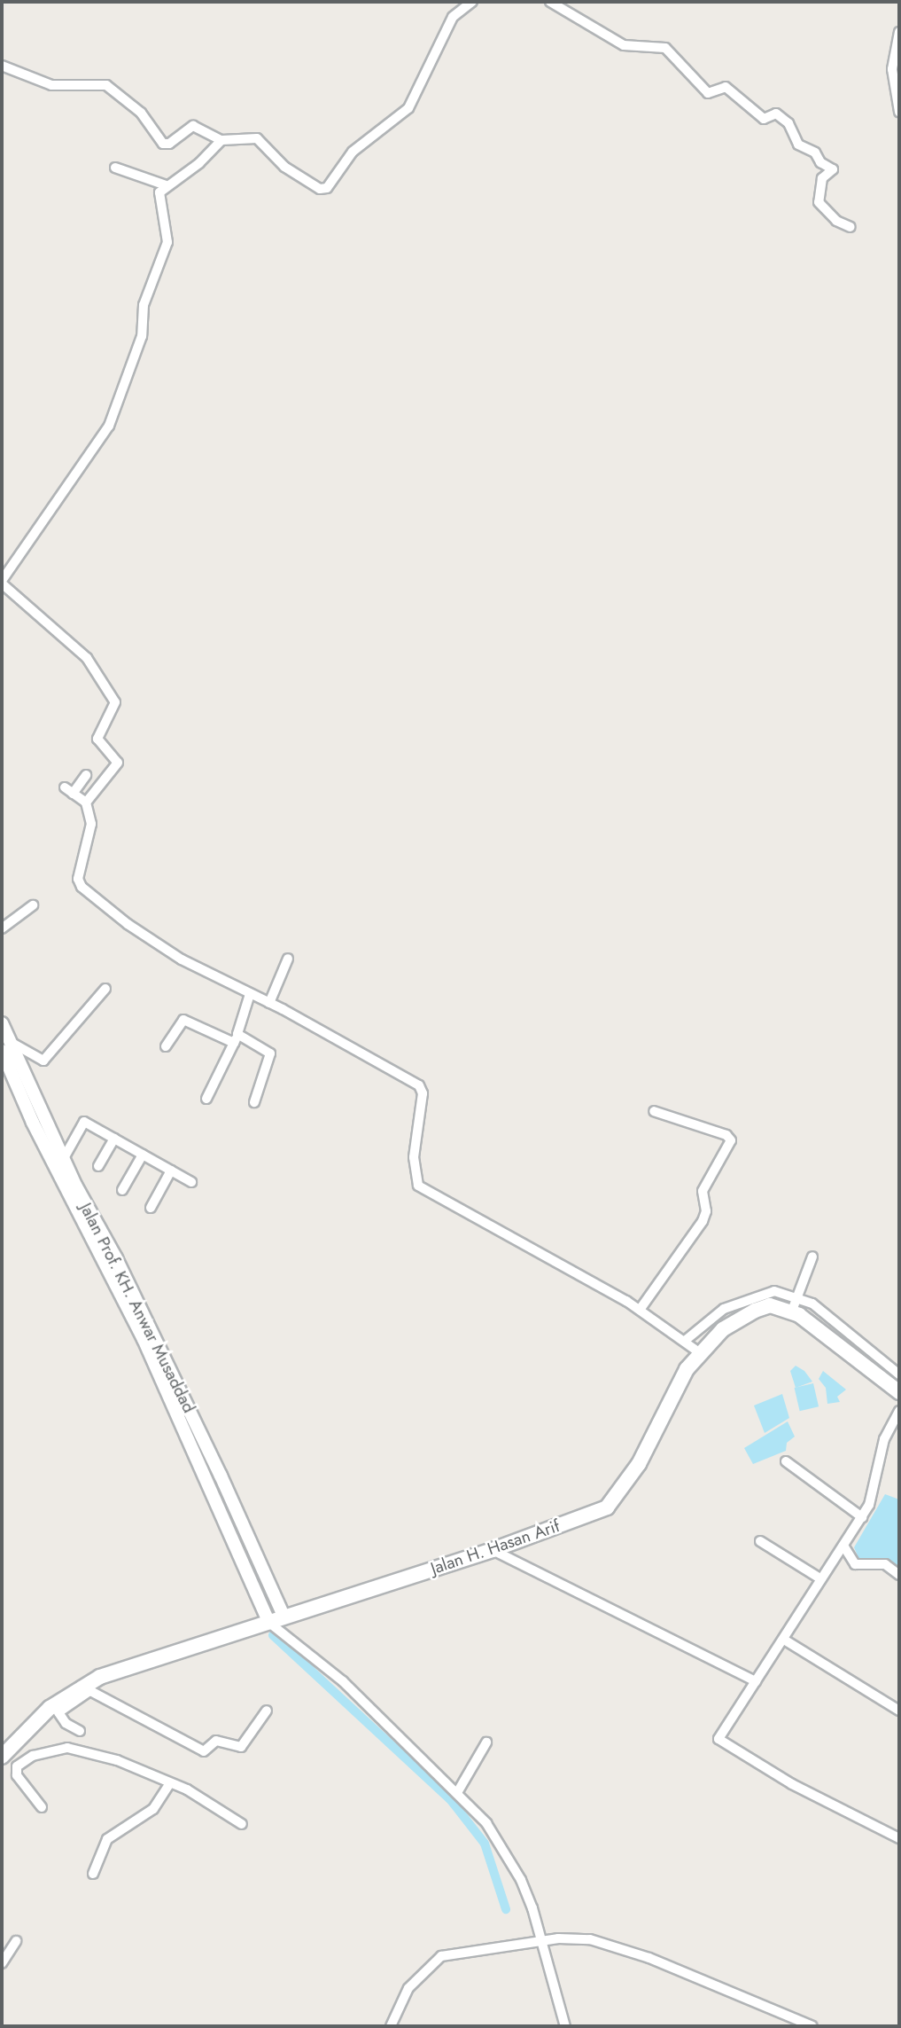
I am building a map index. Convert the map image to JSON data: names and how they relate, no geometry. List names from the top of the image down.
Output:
{
  "streets": {
    "main road": ["Jalan H. Hasan Arif"],
    "street": ["Jalan Prof. KH. Anwar Musaddad"]
  },
  "crossings": [
    ["Jalan Prof. KH. Anwar Musaddad", "Jalan H. Hasan Arif"]
  ]
}
